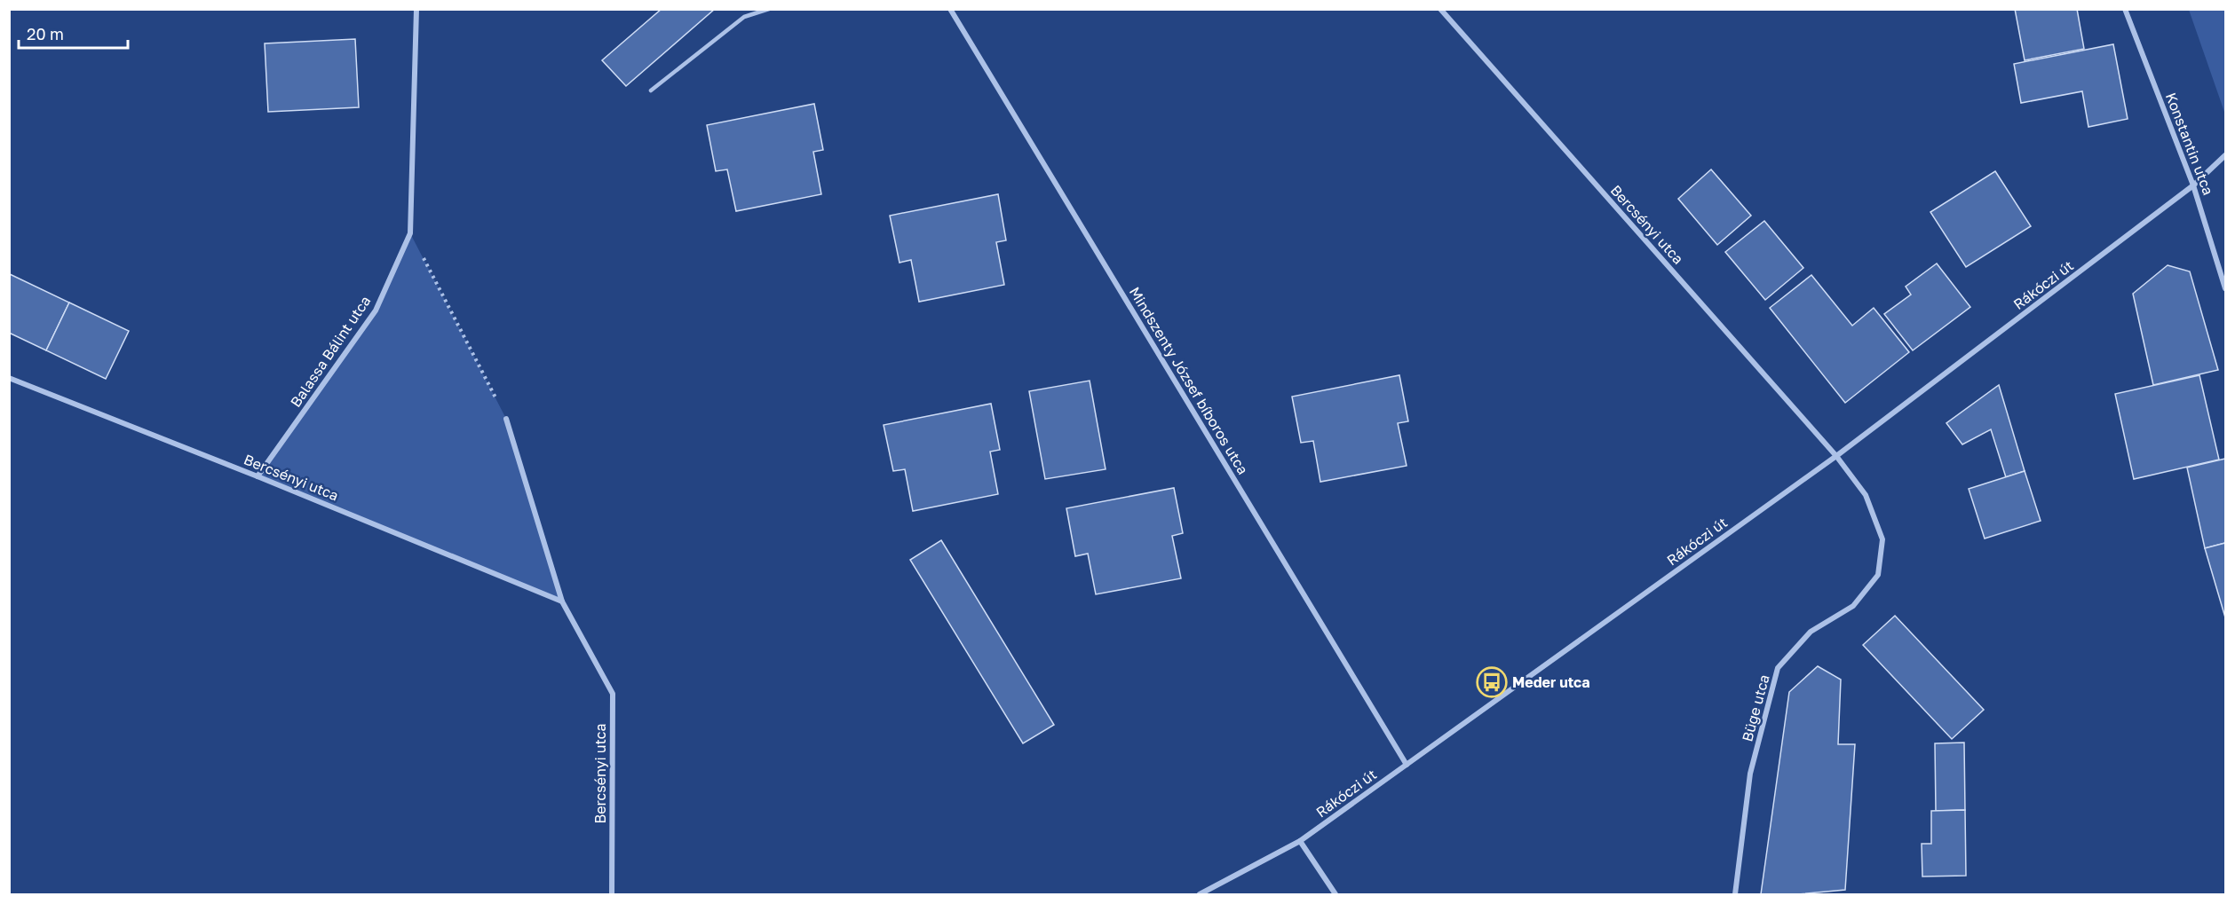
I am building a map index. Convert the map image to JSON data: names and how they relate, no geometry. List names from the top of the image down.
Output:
{
  "streets": {
    "street": [
      "Konstantin utca",
      "Bercsényi utca",
      "Rákóczi út",
      "Balassa Bálint utca",
      "Mindszenty József bíboros utca",
      "Büge utca"
    ]
  },
  "crossings": [
    ["Konstantin utca", "Rákóczi út"],
    ["Bercsényi utca", "Rákóczi út"],
    ["Bercsényi utca", "Balassa Bálint utca"],
    ["Bercsényi utca", "Büge utca"],
    ["Rákóczi út", "Mindszenty József bíboros utca"],
    ["Rákóczi út", "Büge utca"]
  ],
  "places": {
    "bus stop": ["Meder utca"]
  },
  "scale_bar": "20 m"
}
